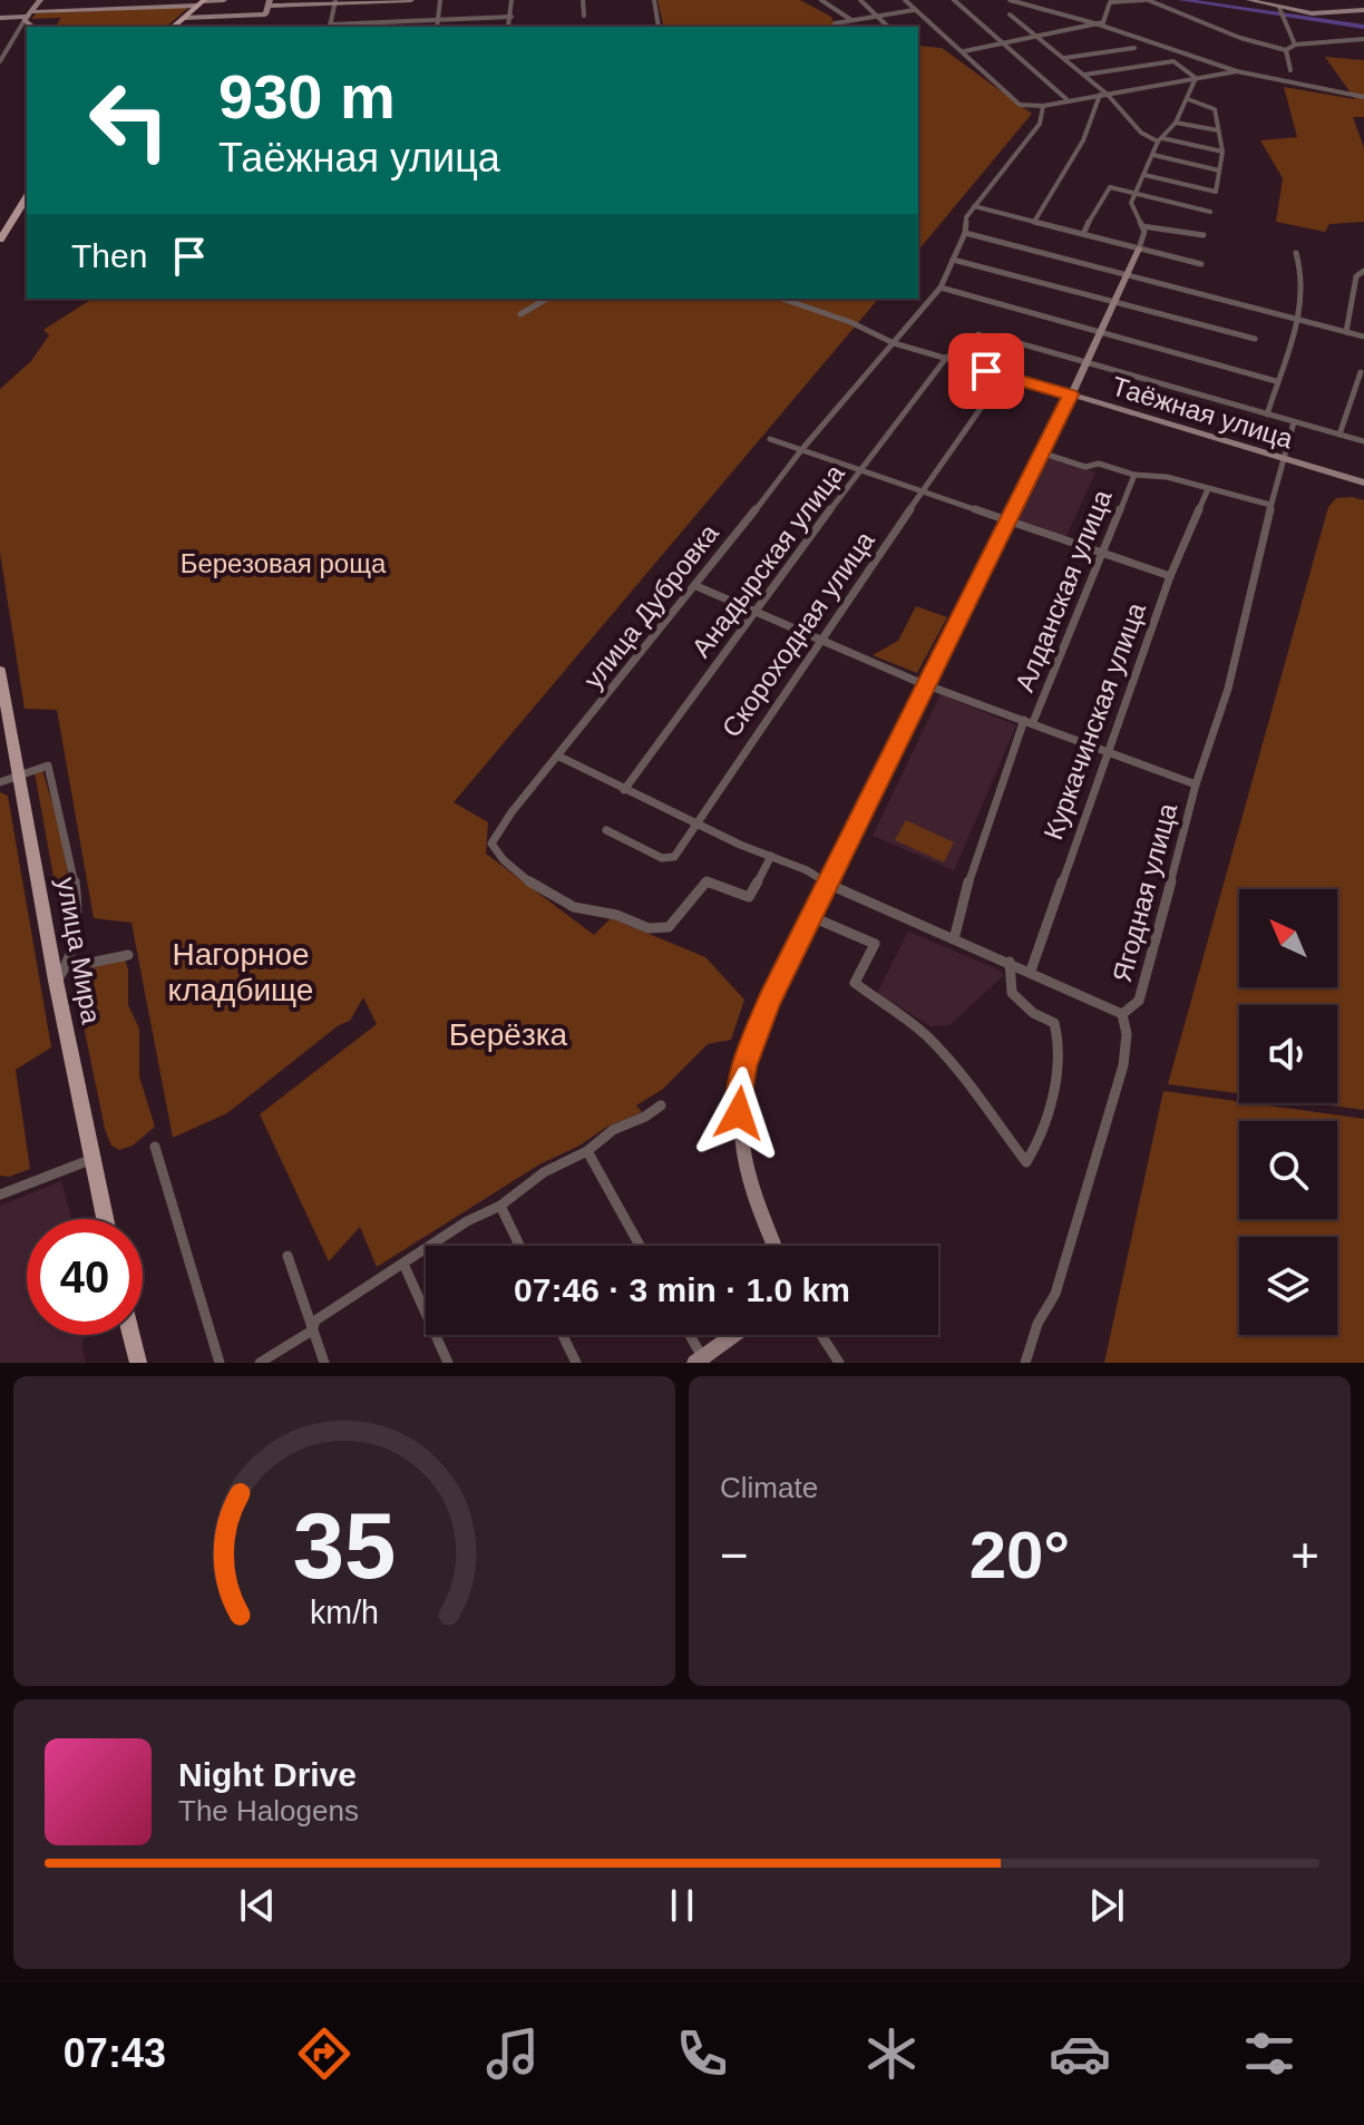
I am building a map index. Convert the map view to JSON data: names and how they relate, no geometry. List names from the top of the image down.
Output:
{
  "streets": {
    "main road": ["улица Мира"],
    "street": [
      "Таёжная улица",
      "Анадырская улица",
      "Алданская улица",
      "улица Дубровка",
      "Скороходная улица",
      "Куркачинская улица",
      "Ягодная улица"
    ]
  },
  "crossings": [
    ["Таёжная улица", "Анадырская улица"],
    ["Таёжная улица", "улица Дубровка"],
    ["Таёжная улица", "Скороходная улица"],
    ["Таёжная улица", "Ягодная улица"]
  ],
  "parks": ["Березовая роща", "Нагорное кладбище", "Берёзка"],
  "north": "top left",
  "page": {
    "turn": ["930 m", "Таёжная улица"],
    "then": "Then",
    "limit": "40",
    "trip": "07:46 · 3 min · 1.0 km",
    "tile": "Climate",
    "heat": ["−", "20°", "+"],
    "song": ["Night Drive", "The Halogens"],
    "tabs": "07:43",
    "gauge": ["35", "km/h"]
  }
}
